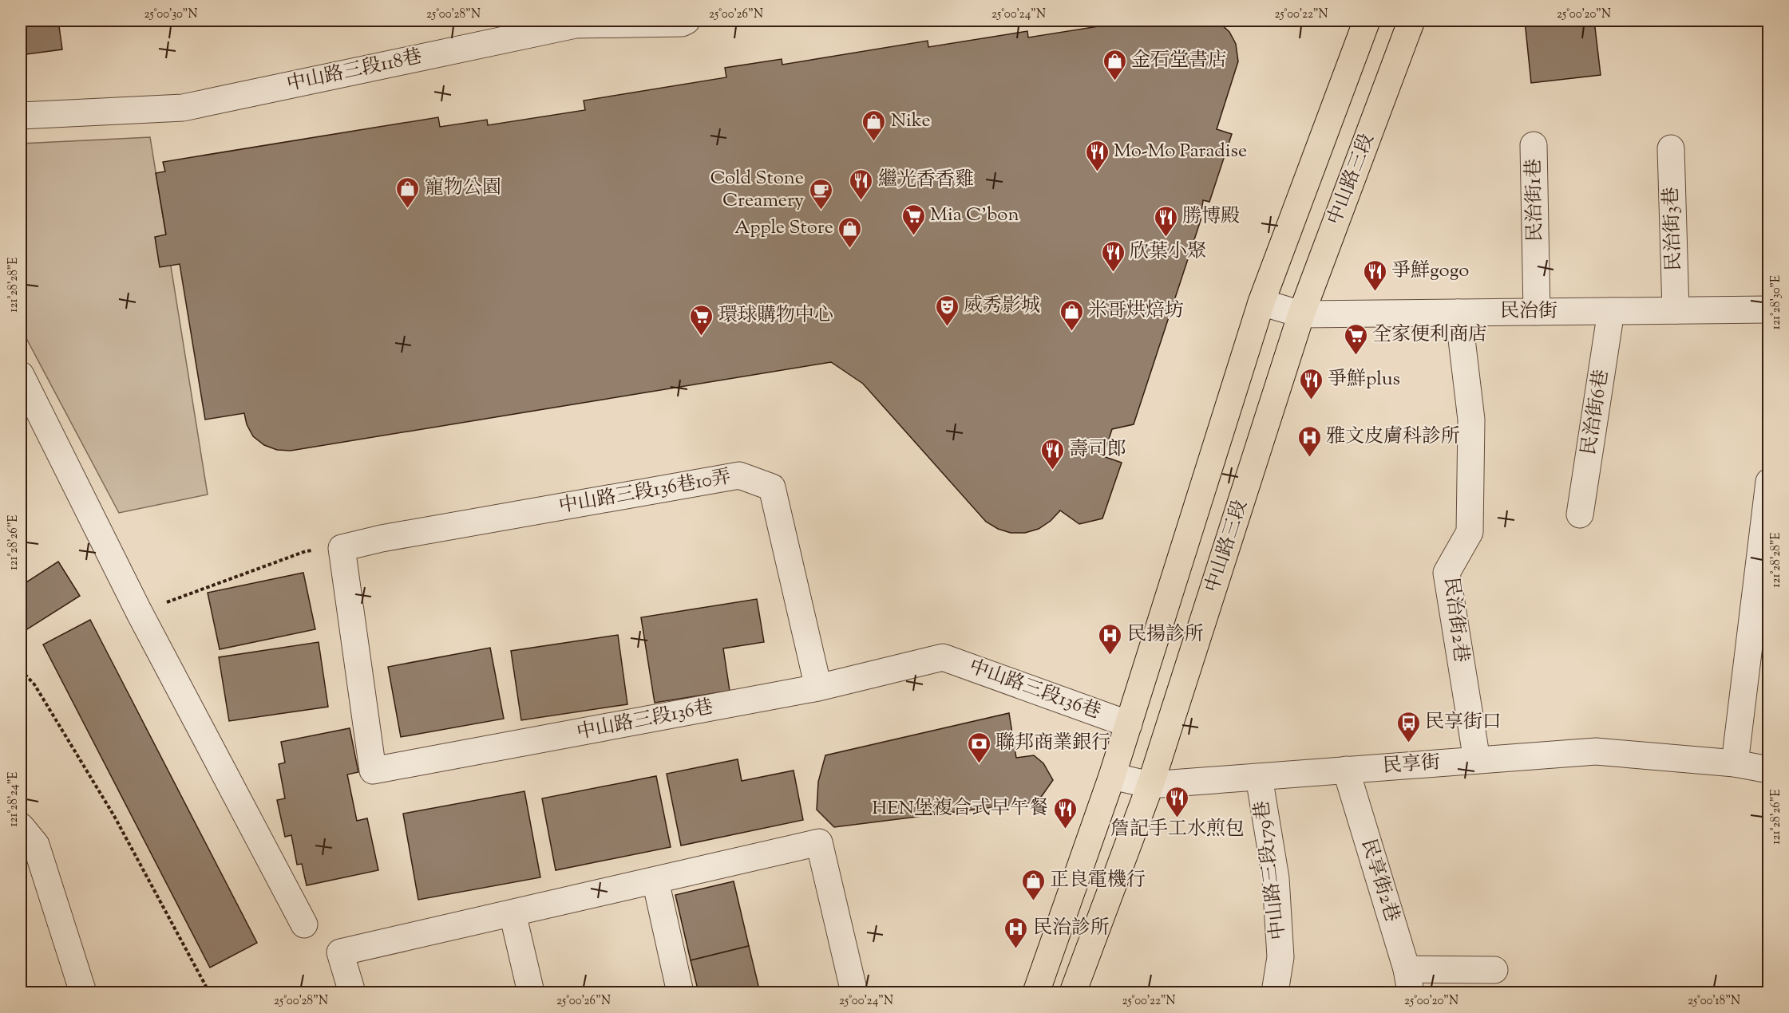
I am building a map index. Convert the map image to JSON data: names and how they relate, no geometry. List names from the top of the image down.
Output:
{
  "streets": {
    "main road": ["中山路三段"],
    "street": [
      "中山路三段118巷",
      "民治街1巷",
      "民治街3巷",
      "民治街",
      "民治街6巷",
      "中山路三段136巷10弄",
      "民治街2巷",
      "中山路三段136巷",
      "民享街",
      "中山路三段179巷",
      "民享街2巷"
    ]
  },
  "crossings": [
    ["中山路三段", "民治街"],
    ["中山路三段", "中山路三段136巷"],
    ["中山路三段", "民享街"],
    ["民治街1巷", "民治街"],
    ["民治街3巷", "民治街"],
    ["民治街", "民治街6巷"],
    ["民治街", "民治街2巷"],
    ["中山路三段136巷10弄", "中山路三段136巷"],
    ["民治街2巷", "民享街"],
    ["民享街", "中山路三段179巷"],
    ["民享街", "民享街2巷"]
  ],
  "places": {
    "shop": [
      "金石堂書店",
      "Nike",
      "寵物公園",
      "Apple Store",
      "米哥烘焙坊",
      "正良電機行"
    ],
    "restaurant": [
      "Mo-Mo Paradise",
      "繼光香香雞",
      "勝博殿",
      "欣葉小聚",
      "爭鮮gogo",
      "爭鮮plus",
      "壽司郎",
      "詹記手工水煎包",
      "HEN堡複合式早午餐"
    ],
    "cafe": ["Cold Stone Creamery"],
    "supermarket": ["Mia C'bon", "環球購物中心", "全家便利商店"],
    "theatre": ["威秀影城"],
    "hospital": ["雅文皮膚科診所", "民揚診所", "民治診所"],
    "bus stop": ["民享街口"],
    "bank": ["聯邦商業銀行"]
  },
  "coordinates": [
    "25°00'30\"N",
    "25°00'28\"N",
    "25°00'26\"N",
    "25°00'24\"N",
    "25°00'22\"N",
    "25°00'20\"N",
    "121°28'28\"E",
    "121°28'30\"E",
    "121°28'26\"E",
    "121°28'24\"E",
    "25°00'18\"N"
  ]
}
